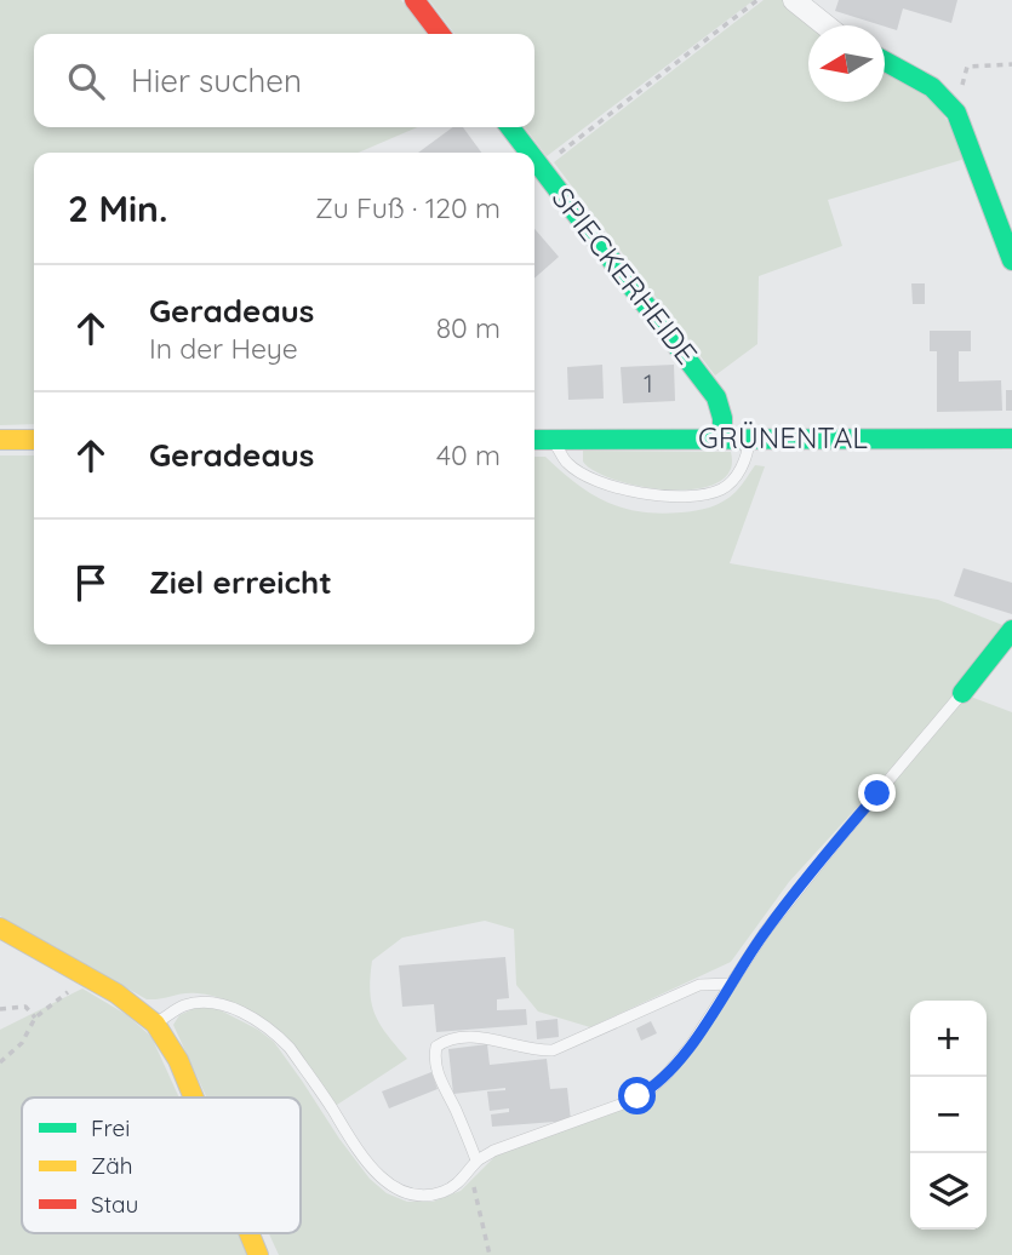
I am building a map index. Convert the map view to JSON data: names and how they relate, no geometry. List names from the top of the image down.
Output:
{
  "streets": {
    "main road": ["SPIECKERHEIDE", "GRÜNENTAL"]
  },
  "crossings": [
    ["SPIECKERHEIDE", "GRÜNENTAL"]
  ],
  "house_numbers": ["1"],
  "legend": ["Frei", "Zäh", "Stau"],
  "north": "left",
  "page": {
    "search": "Hier suchen",
    "heading": ["2 Min.", "Zu Fuß · 120 m"],
    "list": [
      ["Geradeaus", "In der Heye", "80 m"],
      ["Geradeaus", "40 m"],
      "Ziel erreicht"
    ],
    "map_buttons": ["+", "−"]
  }
}
